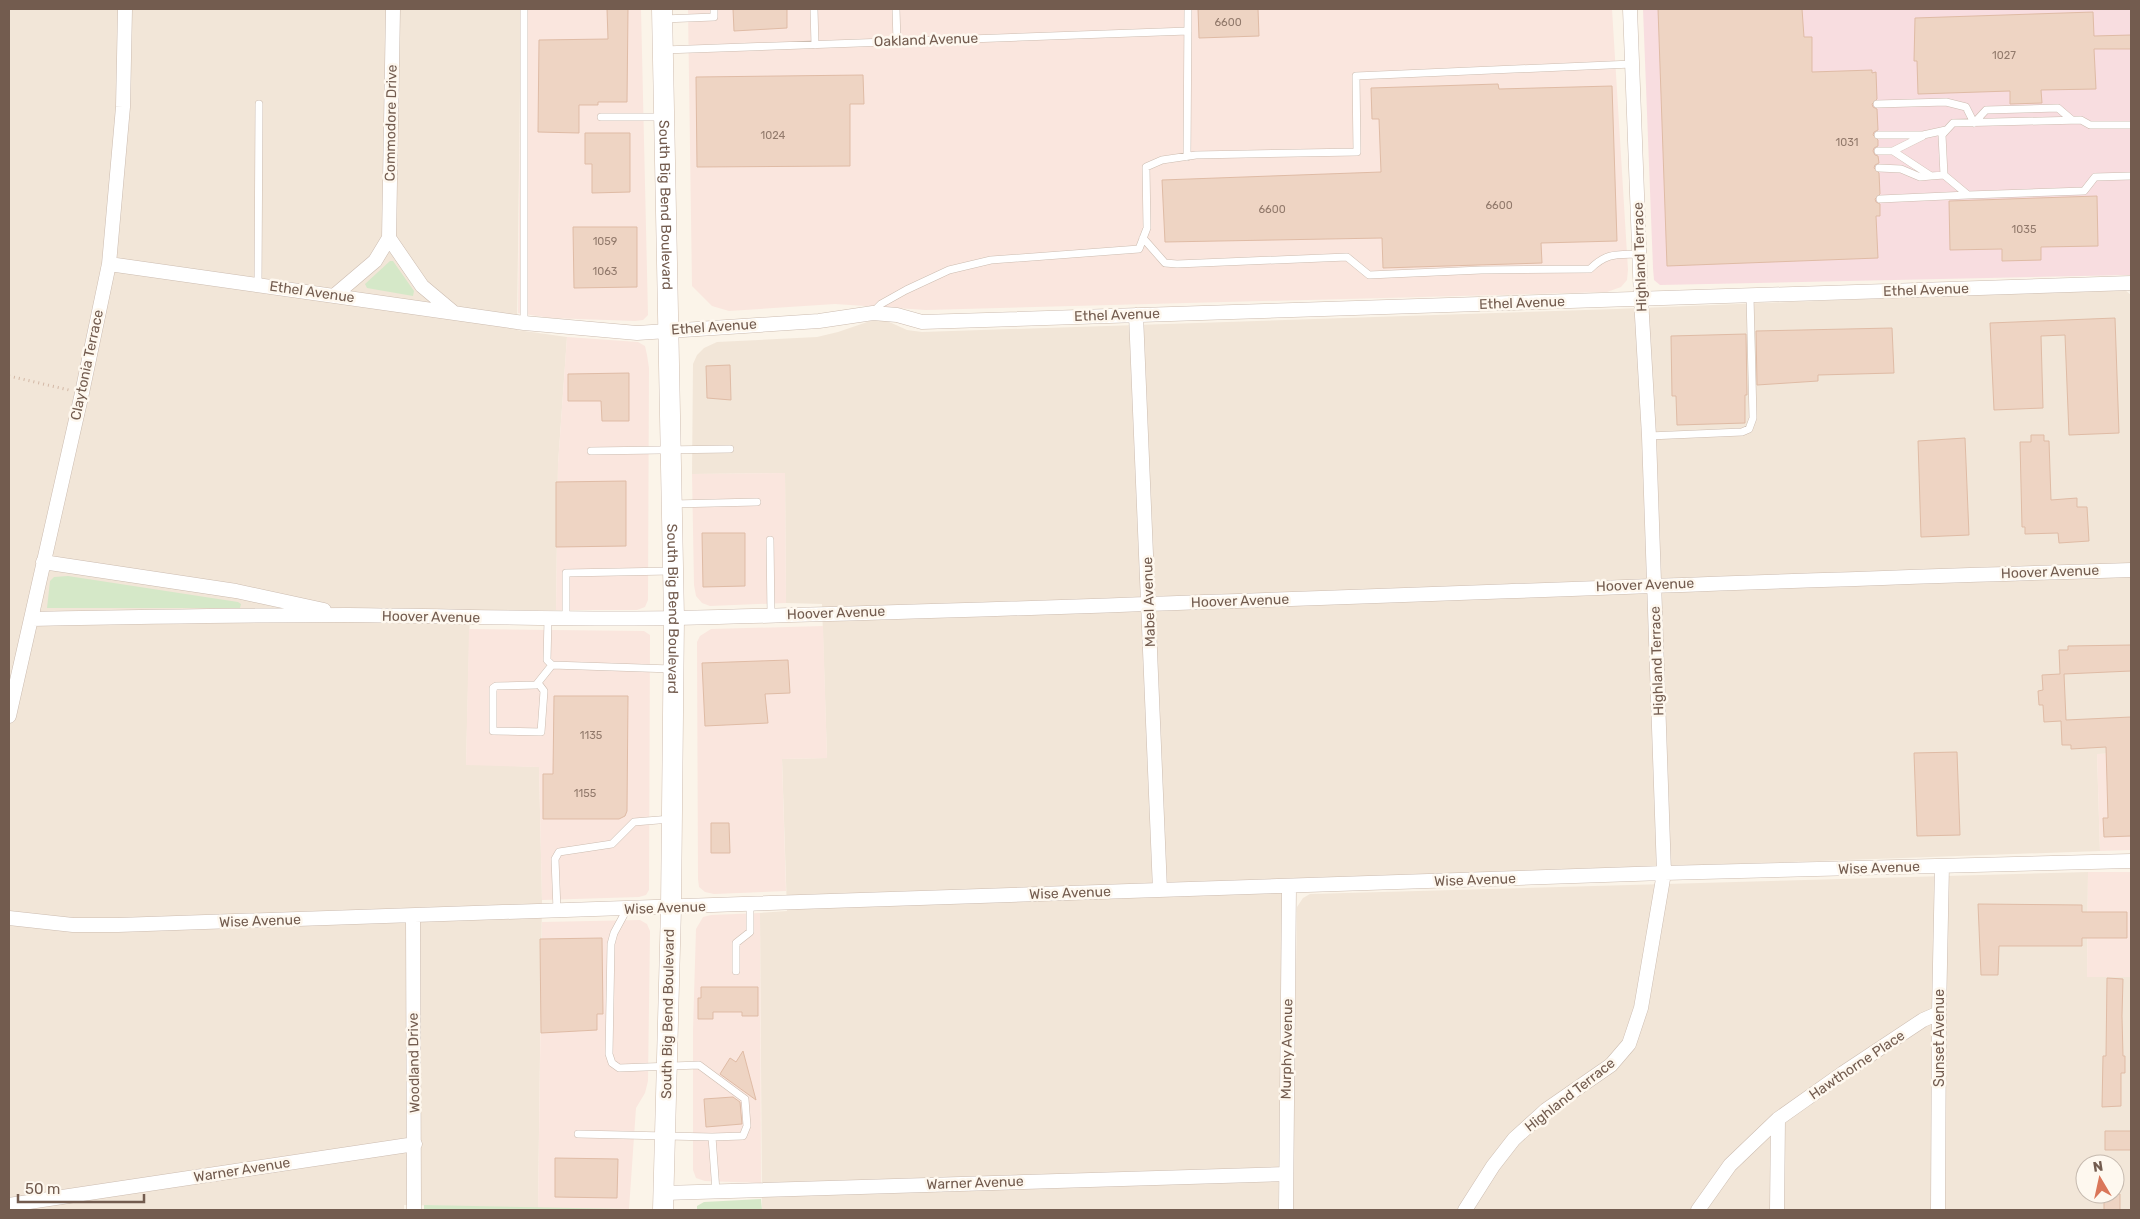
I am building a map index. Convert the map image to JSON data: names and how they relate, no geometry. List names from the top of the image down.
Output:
{
  "streets": {
    "main road": ["South Big Bend Boulevard"],
    "street": [
      "Commodore Drive",
      "Highland Terrace",
      "Ethel Avenue",
      "Claytonia Terrace",
      "Hoover Avenue",
      "Mabel Avenue",
      "Wise Avenue",
      "Sunset Avenue",
      "Murphy Avenue",
      "Woodland Drive",
      "Hawthorne Place",
      "Warner Avenue"
    ],
    "lane": ["Oakland Avenue"]
  },
  "crossings": [
    ["Oakland Avenue", "South Big Bend Boulevard"],
    ["South Big Bend Boulevard", "Ethel Avenue"],
    ["South Big Bend Boulevard", "Hoover Avenue"],
    ["South Big Bend Boulevard", "Wise Avenue"],
    ["South Big Bend Boulevard", "Warner Avenue"],
    ["Highland Terrace", "Ethel Avenue"],
    ["Highland Terrace", "Hoover Avenue"],
    ["Highland Terrace", "Wise Avenue"],
    ["Ethel Avenue", "Claytonia Terrace"],
    ["Ethel Avenue", "Mabel Avenue"],
    ["Claytonia Terrace", "Hoover Avenue"],
    ["Hoover Avenue", "Mabel Avenue"],
    ["Mabel Avenue", "Wise Avenue"],
    ["Wise Avenue", "Sunset Avenue"],
    ["Wise Avenue", "Murphy Avenue"],
    ["Wise Avenue", "Woodland Drive"],
    ["Sunset Avenue", "Hawthorne Place"],
    ["Murphy Avenue", "Warner Avenue"],
    ["Woodland Drive", "Warner Avenue"]
  ],
  "house_numbers": [
    "6600",
    "1027",
    "1024",
    "1031",
    "6600",
    "6600",
    "1035",
    "1059",
    "1063",
    "1135",
    "1155"
  ],
  "scale_bar": "50 m",
  "north": "top"
}
